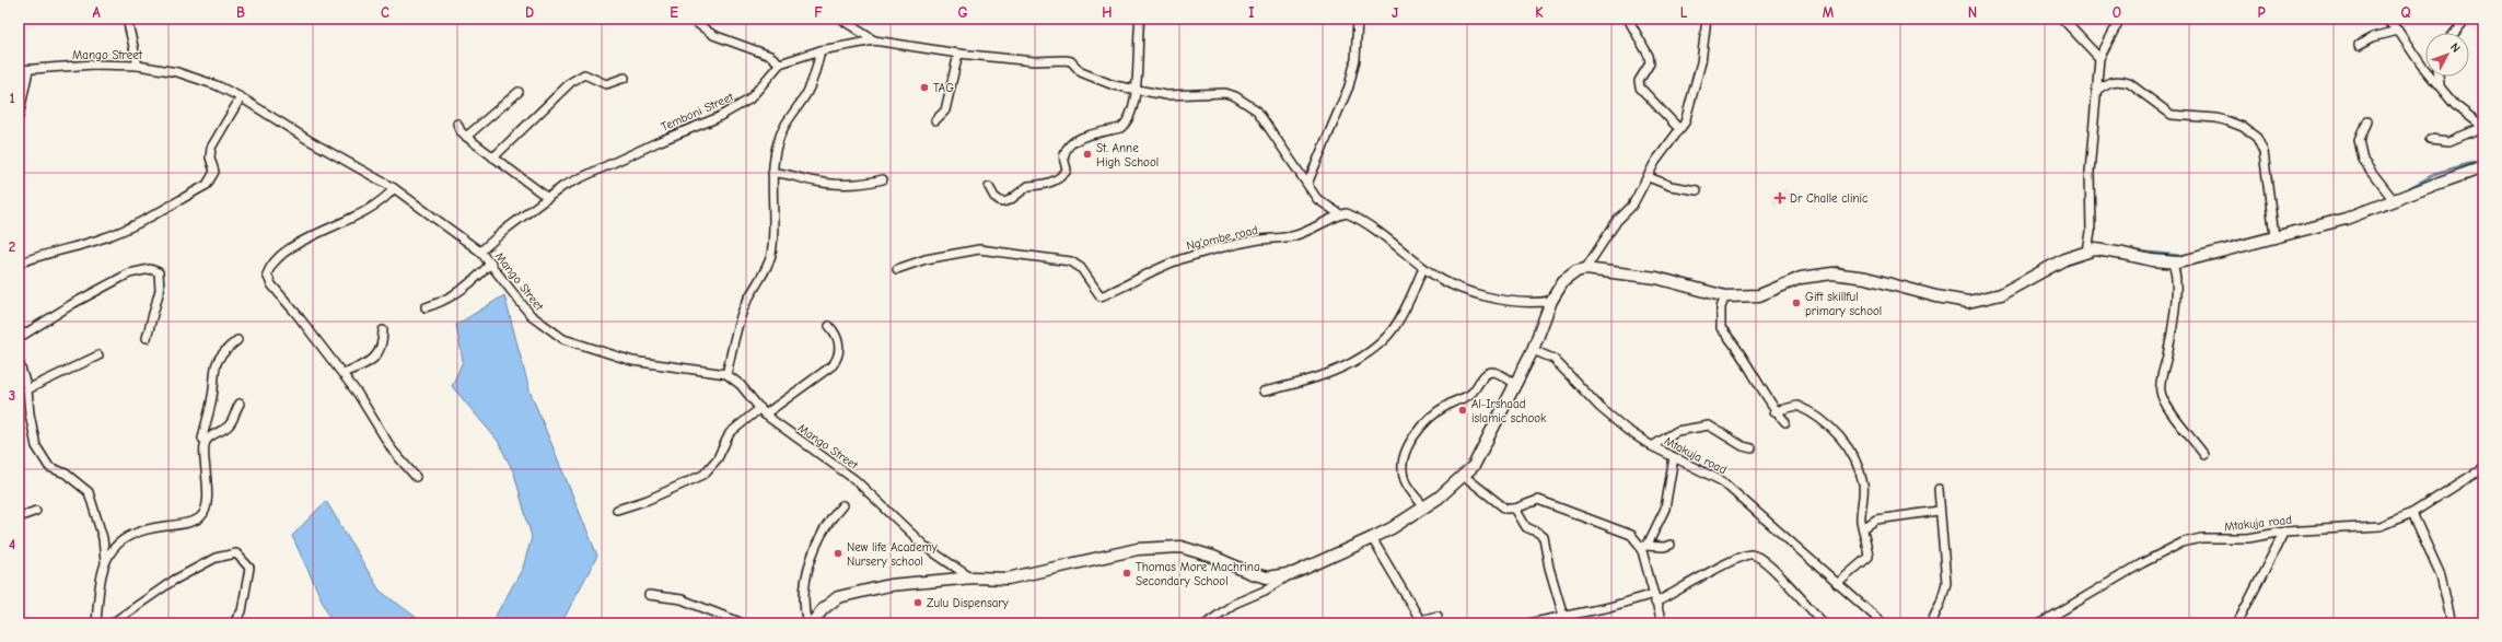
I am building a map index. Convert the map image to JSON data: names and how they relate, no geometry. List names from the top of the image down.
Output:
{
  "streets": {
    "street": [
      "Mango Street",
      "Temboni Street",
      "Ng'ombe road",
      "Mtakuja road"
    ]
  },
  "crossings": [
    ["Mango Street", "Temboni Street"]
  ],
  "places": {
    "other": [
      "TAG",
      "St. Anne High School",
      "Gift skillful primary school",
      "Al-Irshaad islamic schook",
      "New life Academy Nursery school",
      "Thomas More Machrina Secondary School",
      "Zulu Dispensary"
    ],
    "health": ["Dr Challe clinic"]
  },
  "north": "top right",
  "grid": {
    "columns": [
      "A",
      "B",
      "C",
      "D",
      "E",
      "F",
      "G",
      "H",
      "I",
      "J",
      "K",
      "L",
      "M",
      "N",
      "O",
      "P",
      "Q"
    ],
    "rows": [
      "1",
      "2",
      "3",
      "4"
    ]
  }
}
